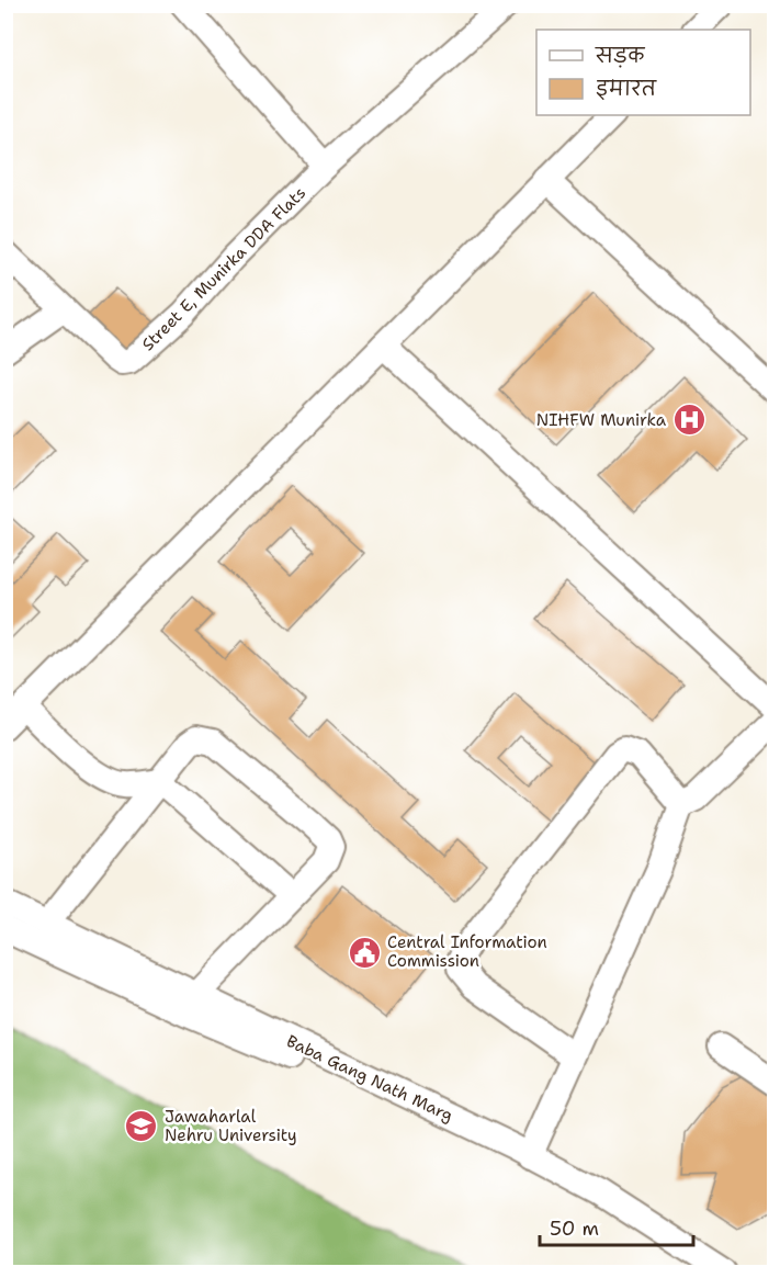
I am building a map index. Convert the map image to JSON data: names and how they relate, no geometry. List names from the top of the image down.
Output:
{
  "streets": {
    "street": ["Street E, Munirka DDA Flats", "Baba Gang Nath Marg"]
  },
  "places": {
    "hospital": ["NIHFW Munirka"],
    "public building": ["Central Information Commission"],
    "school or university": ["Jawaharlal Nehru University"]
  },
  "legend": ["सड़क", "इमारत"],
  "scale_bar": "50 m"
}
